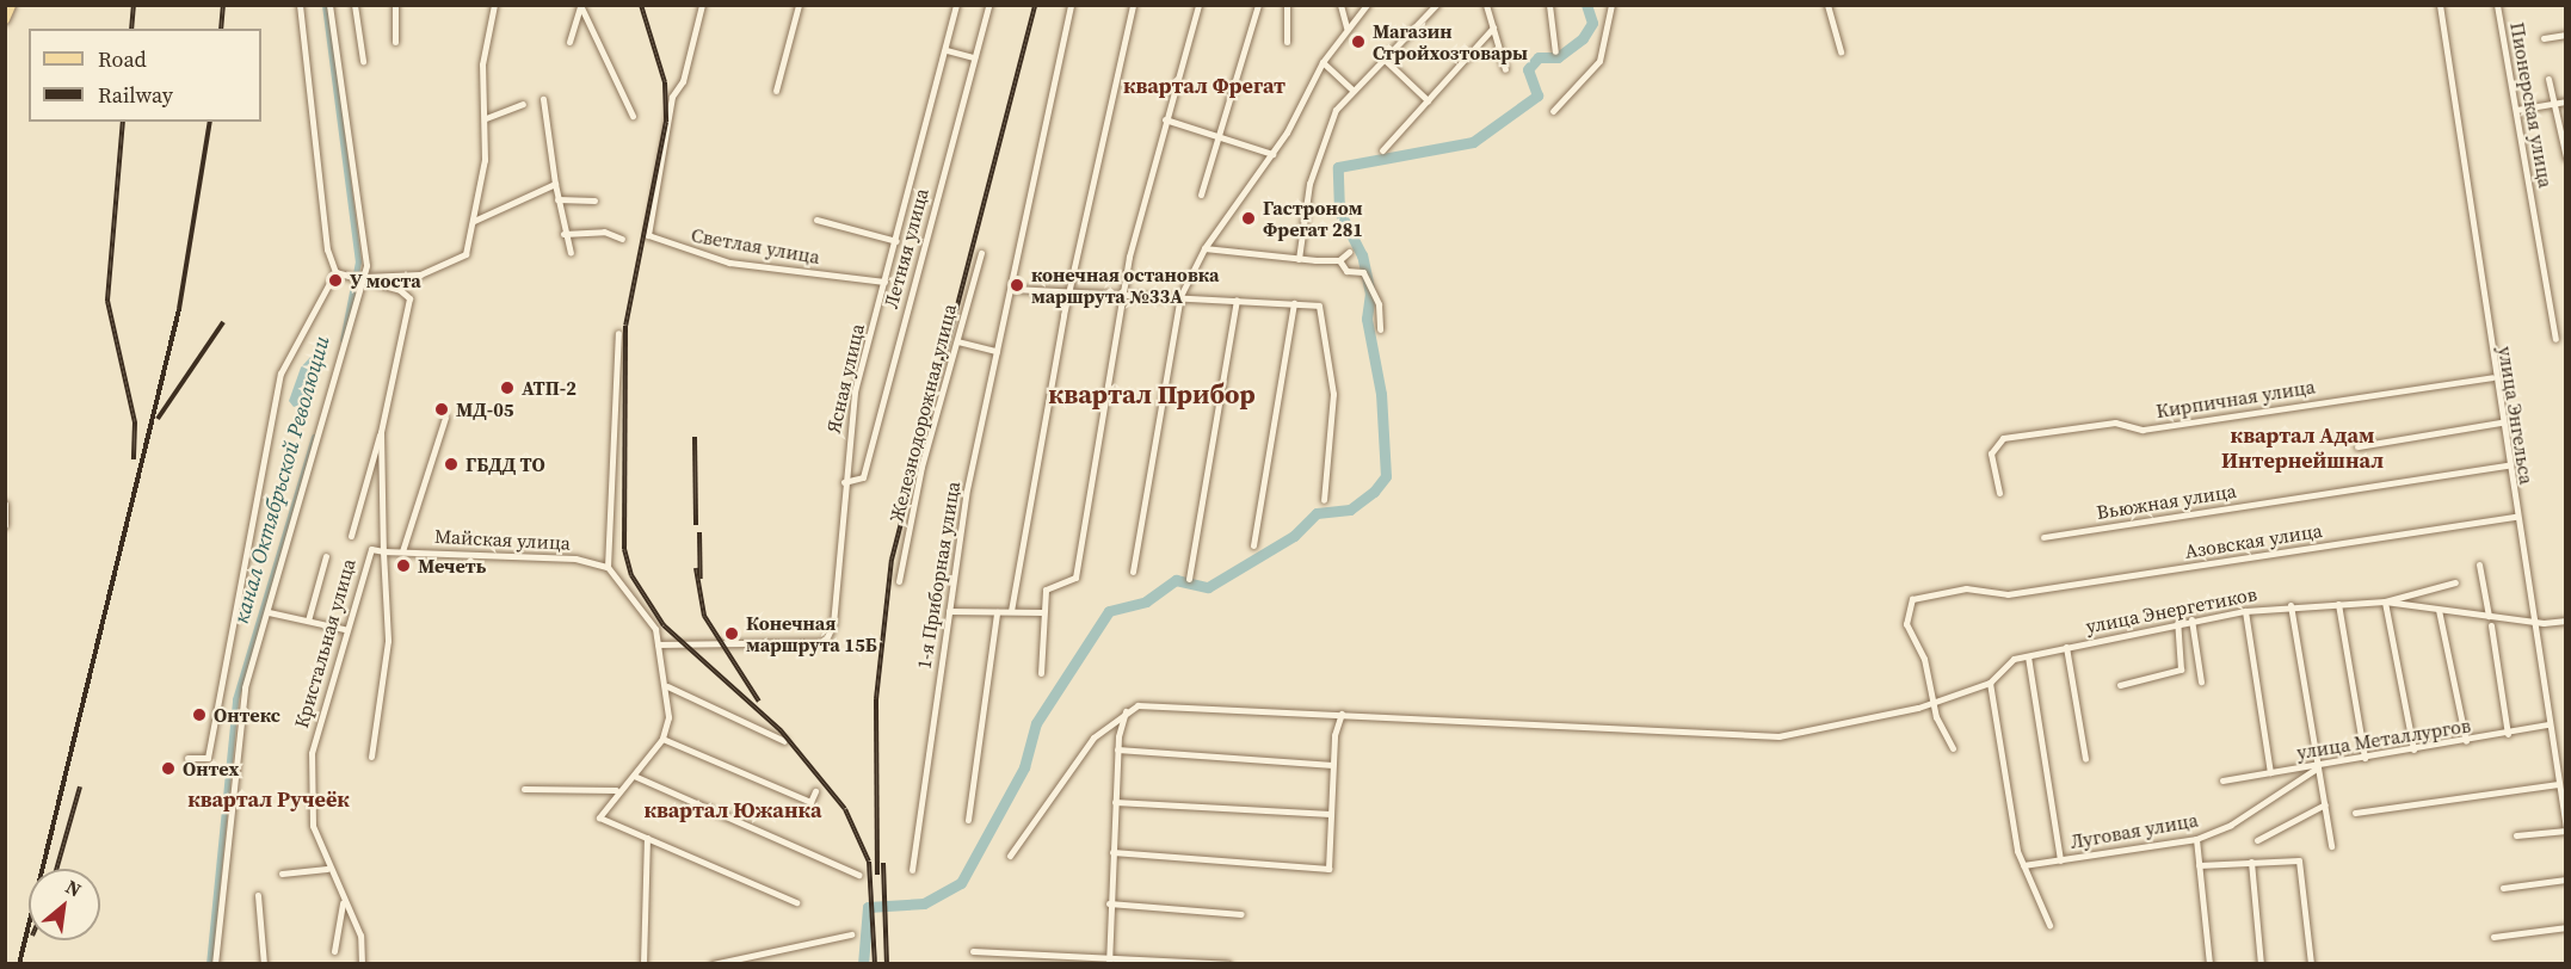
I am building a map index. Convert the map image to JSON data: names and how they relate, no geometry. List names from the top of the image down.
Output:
{
  "streets": {
    "street": [
      "Пионерская улица",
      "Светлая улица",
      "Летняя улица",
      "Ясная улица",
      "Кирпичная улица",
      "Железнодорожная улица",
      "улица Энгельса",
      "Вьюжная улица",
      "Майская улица",
      "Азовская улица",
      "1-я Приборная улица",
      "улица Энергетиков",
      "Кристальная улица",
      "улица Металлургов",
      "Луговая улица"
    ]
  },
  "crossings": [
    ["Светлая улица", "Ясная улица"],
    ["Летняя улица", "Ясная улица"],
    ["Кирпичная улица", "улица Энгельса"],
    ["улица Энгельса", "Вьюжная улица"],
    ["улица Энгельса", "Азовская улица"],
    ["улица Энгельса", "улица Энергетиков"],
    ["улица Энгельса", "улица Металлургов"],
    ["Майская улица", "Кристальная улица"],
    ["Азовская улица", "улица Энергетиков"],
    ["улица Металлургов", "Луговая улица"]
  ],
  "districts": [
    "квартал Фрегат",
    "квартал Прибор",
    "квартал Адам Интернейшнал",
    "квартал Ручеёк",
    "квартал Южанка"
  ],
  "water": ["канал Октябрьской Революции"],
  "places": [
    "Магазин Стройхозтовары",
    "Гастроном Фрегат 281",
    "У моста",
    "конечная остановка маршрута №33А",
    "АТП-2",
    "МД-05",
    "ГБДД ТО",
    "Мечеть",
    "Конечная маршрута 15Б",
    "Онтекс",
    "Онтех"
  ],
  "legend": ["Road", "Railway"],
  "north": "top right"
}
